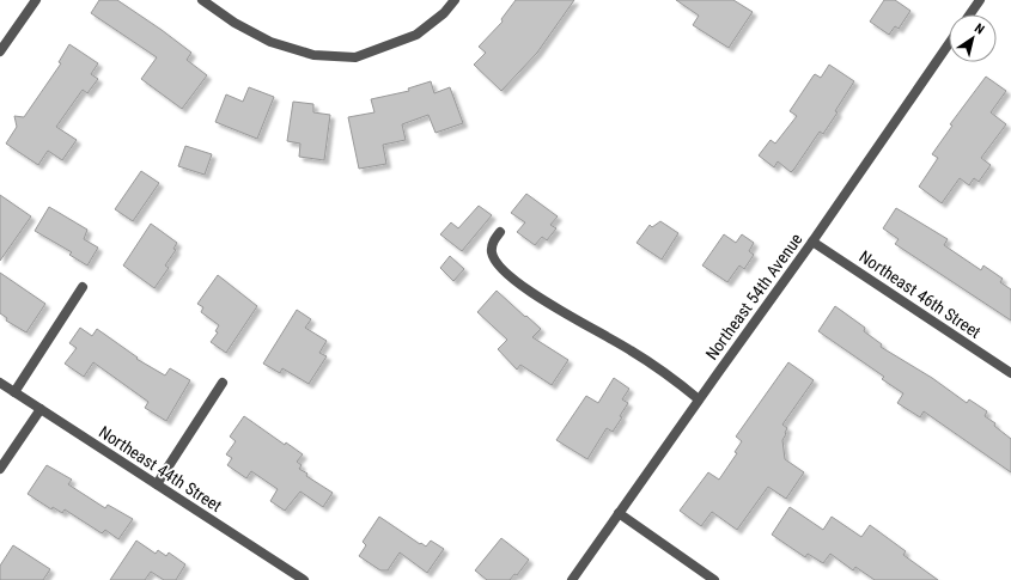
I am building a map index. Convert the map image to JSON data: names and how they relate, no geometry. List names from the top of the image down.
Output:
{
  "streets": {
    "street": ["Northeast 46th Street", "Northeast 54th Avenue", "Northeast 44th Street"]
  },
  "crossings": [
    ["Northeast 46th Street", "Northeast 54th Avenue"]
  ],
  "north": "top right"
}
